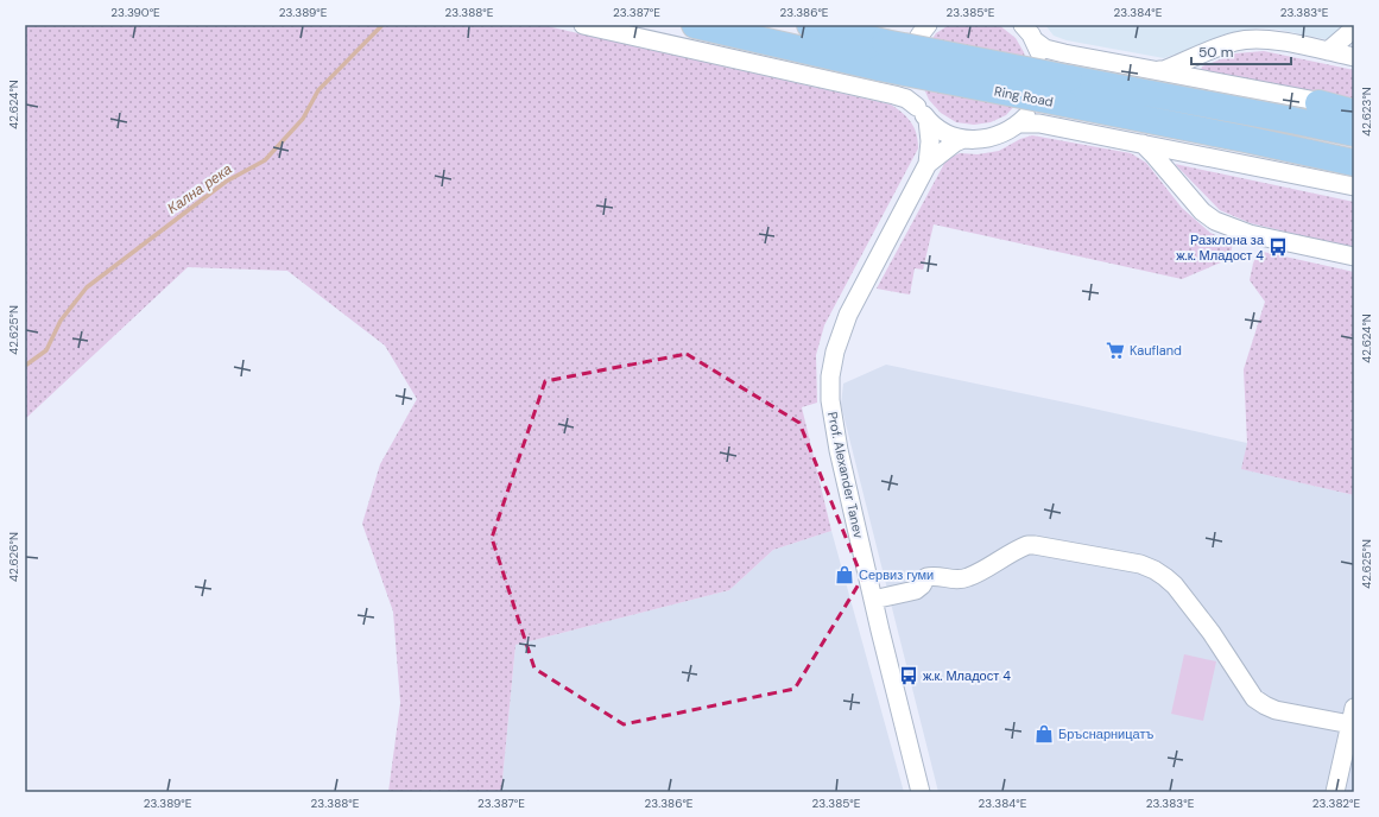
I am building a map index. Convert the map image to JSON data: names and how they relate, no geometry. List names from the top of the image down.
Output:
{
  "streets": {
    "highway": ["Ring Road"],
    "street": ["Prof. Alexander Tanev"]
  },
  "water": ["Кална река"],
  "places": {
    "bus stop": ["Разклона за ж.к. Младост 4", "ж.к. Младост 4"],
    "supermarket": ["Kaufland"],
    "shop": ["Сервиз гуми", "Бръснарницатъ"]
  },
  "scale_bar": "50 m",
  "coordinates": [
    "23.390°E",
    "23.389°E",
    "23.388°E",
    "23.387°E",
    "23.386°E",
    "23.385°E",
    "23.384°E",
    "23.383°E",
    "42.624°N",
    "42.623°N",
    "42.625°N",
    "42.626°N",
    "23.382°E"
  ]
}
